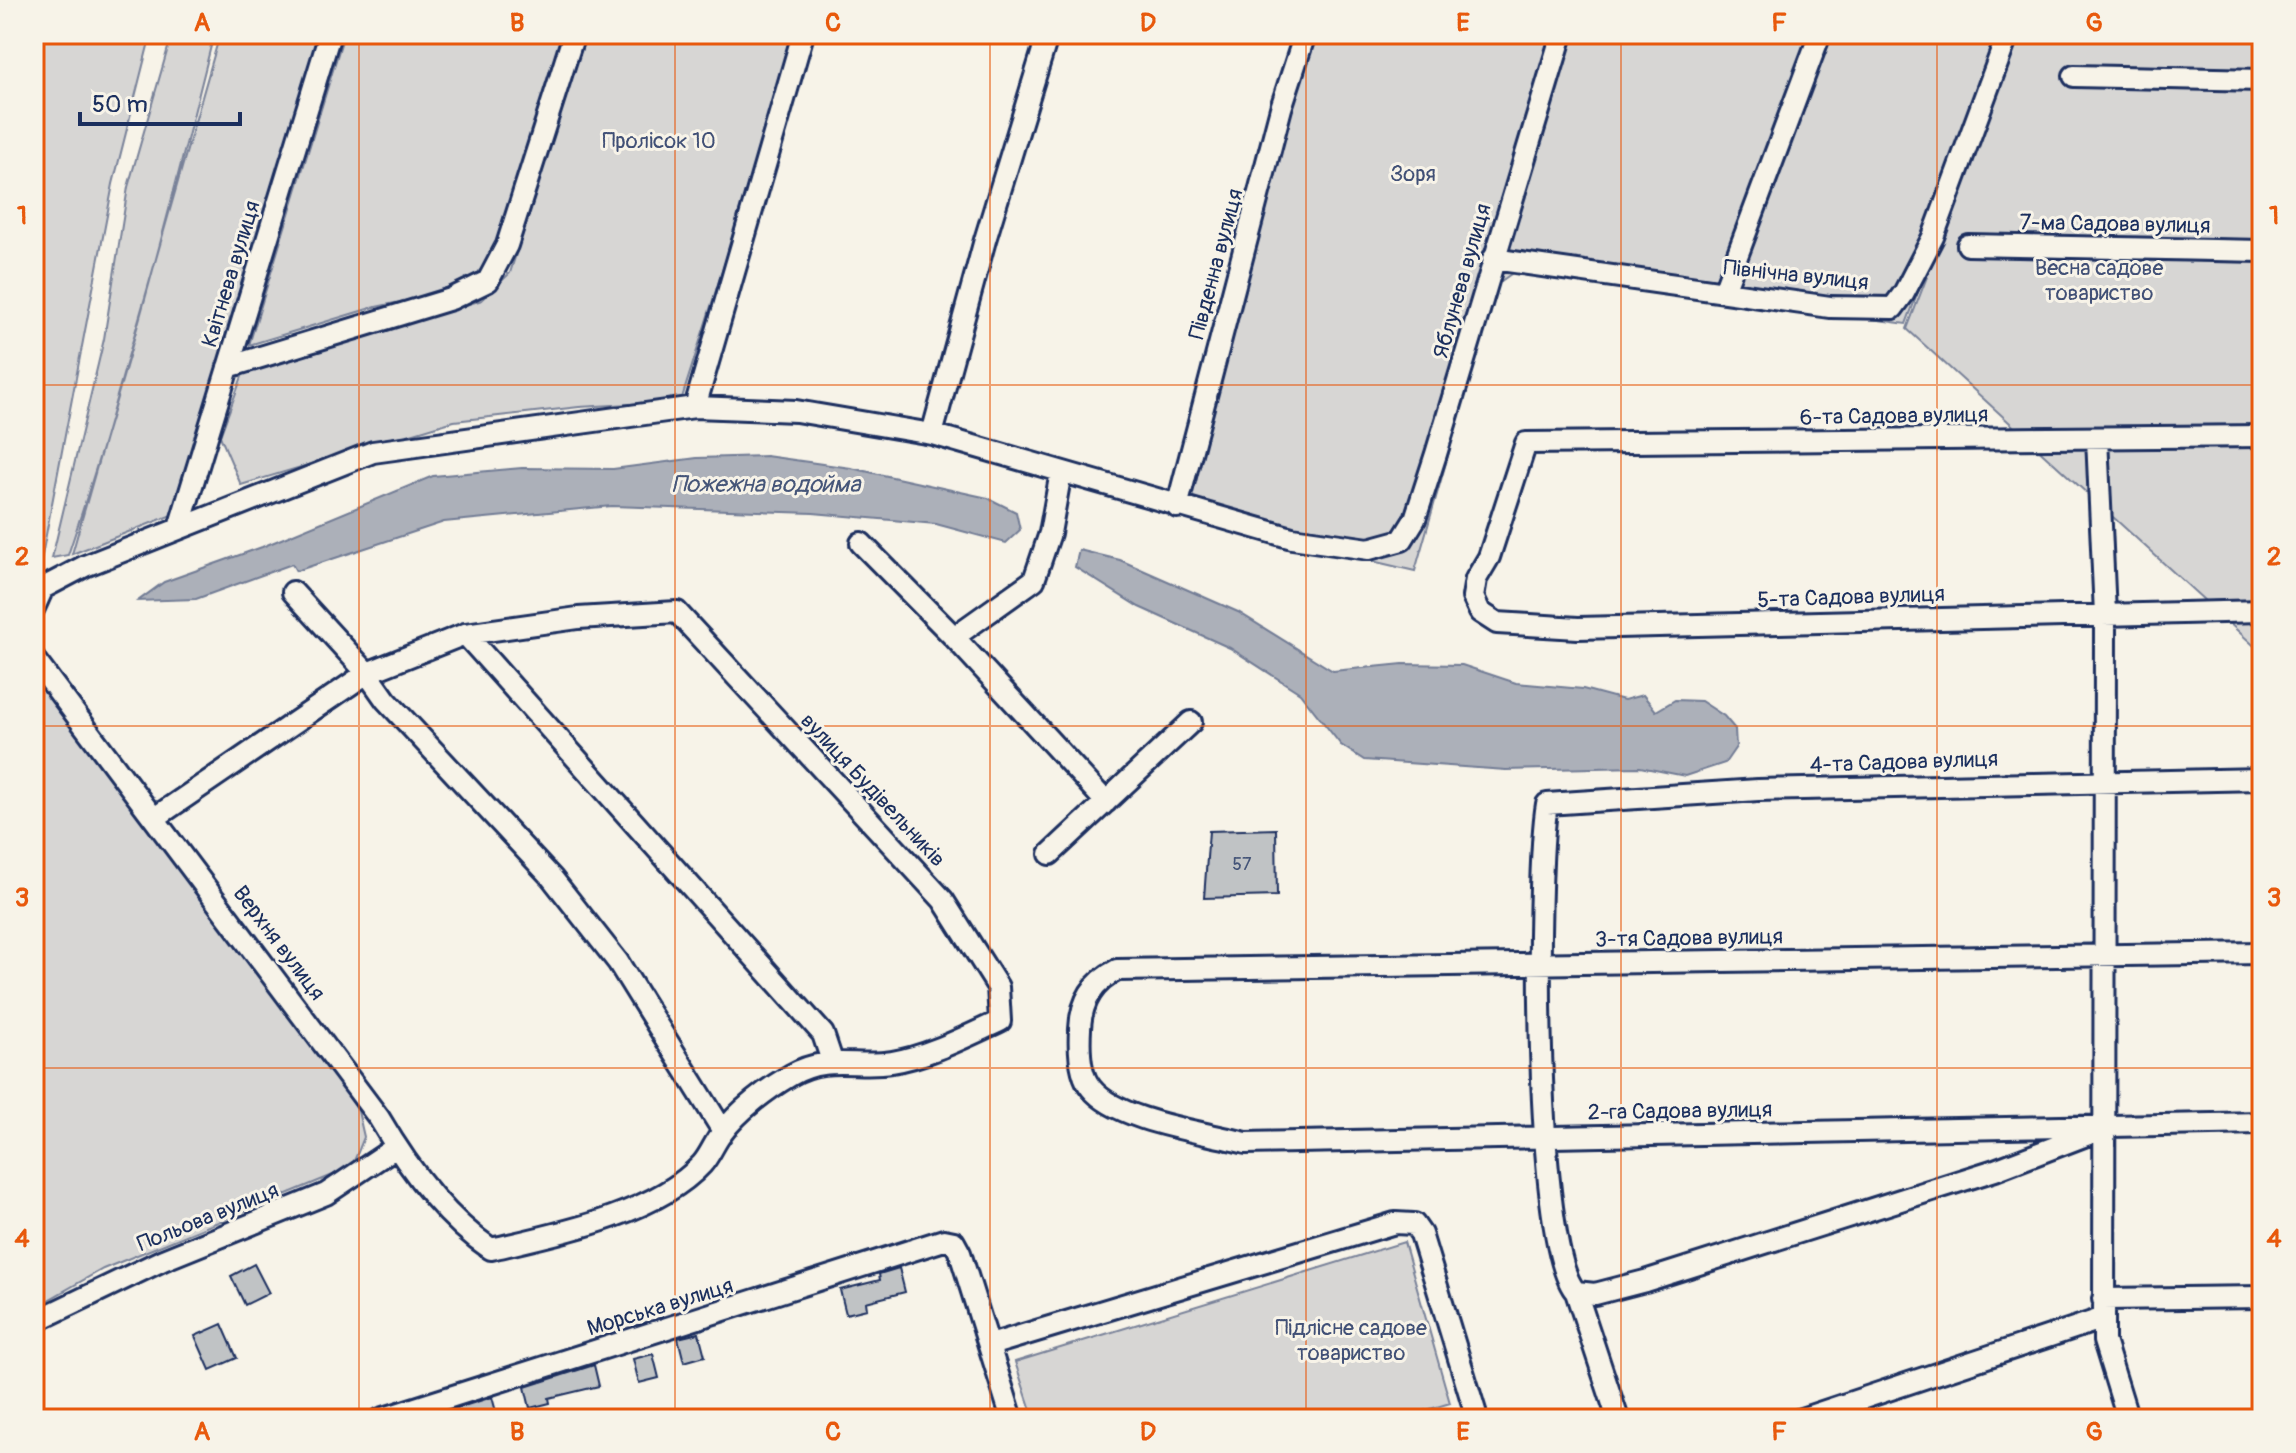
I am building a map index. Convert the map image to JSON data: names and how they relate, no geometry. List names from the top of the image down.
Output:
{
  "streets": {
    "street": [
      "7-ма Садова вулиця",
      "Південна вулиця",
      "Квітнева вулиця",
      "Північна вулиця",
      "Яблунева вулиця",
      "6-та Садова вулиця",
      "5-та Садова вулиця",
      "4-та Садова вулиця",
      "вулиця Будівельників",
      "3-тя Садова вулиця",
      "Верхня вулиця",
      "2-га Садова вулиця",
      "Польова вулиця",
      "Морська вулиця"
    ]
  },
  "crossings": [
    ["Південна вулиця", "Яблунева вулиця"],
    ["Північна вулиця", "Яблунева вулиця"],
    ["6-та Садова вулиця", "5-та Садова вулиця"],
    ["4-та Садова вулиця", "3-тя Садова вулиця"],
    ["3-тя Садова вулиця", "2-га Садова вулиця"],
    ["Верхня вулиця", "Польова вулиця"]
  ],
  "water": ["Пожежна водойма"],
  "parks": [
    "Пролісок 10",
    "Зоря",
    "Весна садове товариство",
    "Підлісне садове товариство"
  ],
  "house_numbers": ["57"],
  "scale_bar": "50 m",
  "grid": {
    "columns": [
      "A",
      "B",
      "C",
      "D",
      "E",
      "F",
      "G"
    ],
    "rows": [
      "1",
      "2",
      "3",
      "4"
    ]
  }
}
